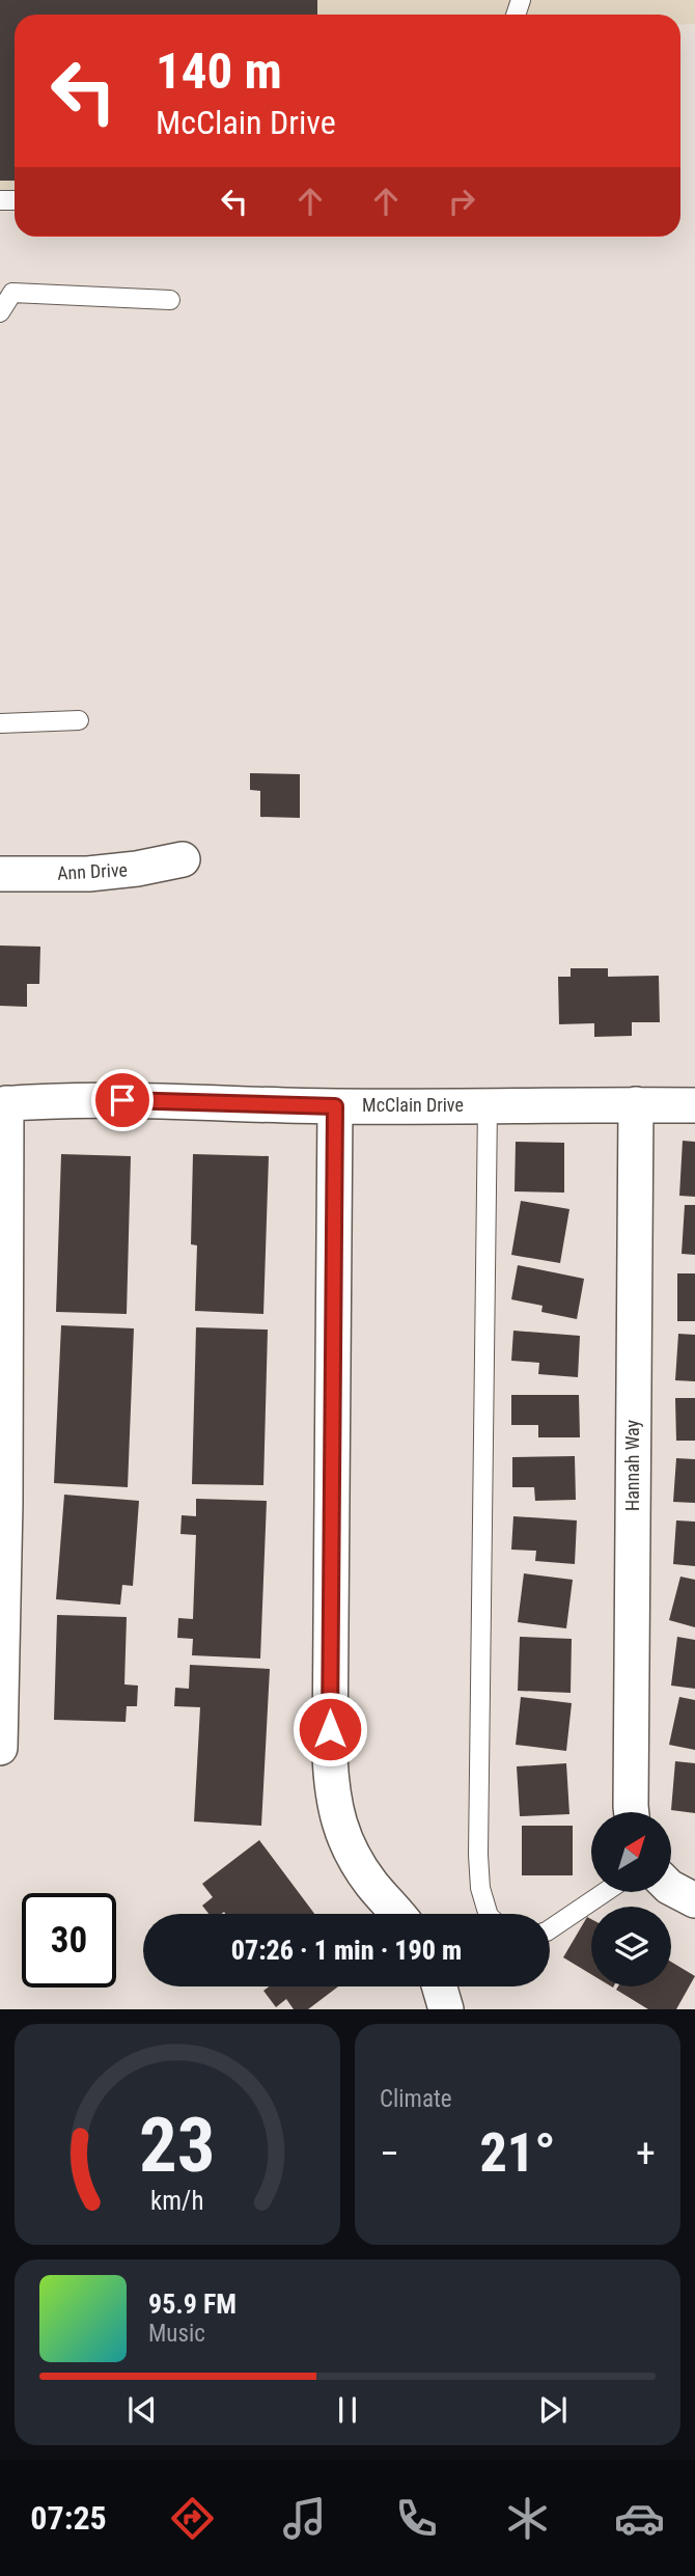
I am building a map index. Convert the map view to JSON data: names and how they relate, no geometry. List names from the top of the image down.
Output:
{
  "streets": {
    "street": ["Ann Drive", "McClain Drive", "Hannah Way"]
  },
  "crossings": [
    ["McClain Drive", "Hannah Way"]
  ],
  "north": "top right",
  "page": {
    "turn": ["140 m", "McClain Drive"],
    "limit": "30",
    "trip": "07:26 · 1 min · 190 m",
    "tile": "Climate",
    "heat": ["−", "21°", "+"],
    "song": ["95.9 FM", "Music"],
    "tabs": "07:25",
    "gauge": ["23", "km/h"]
  }
}
